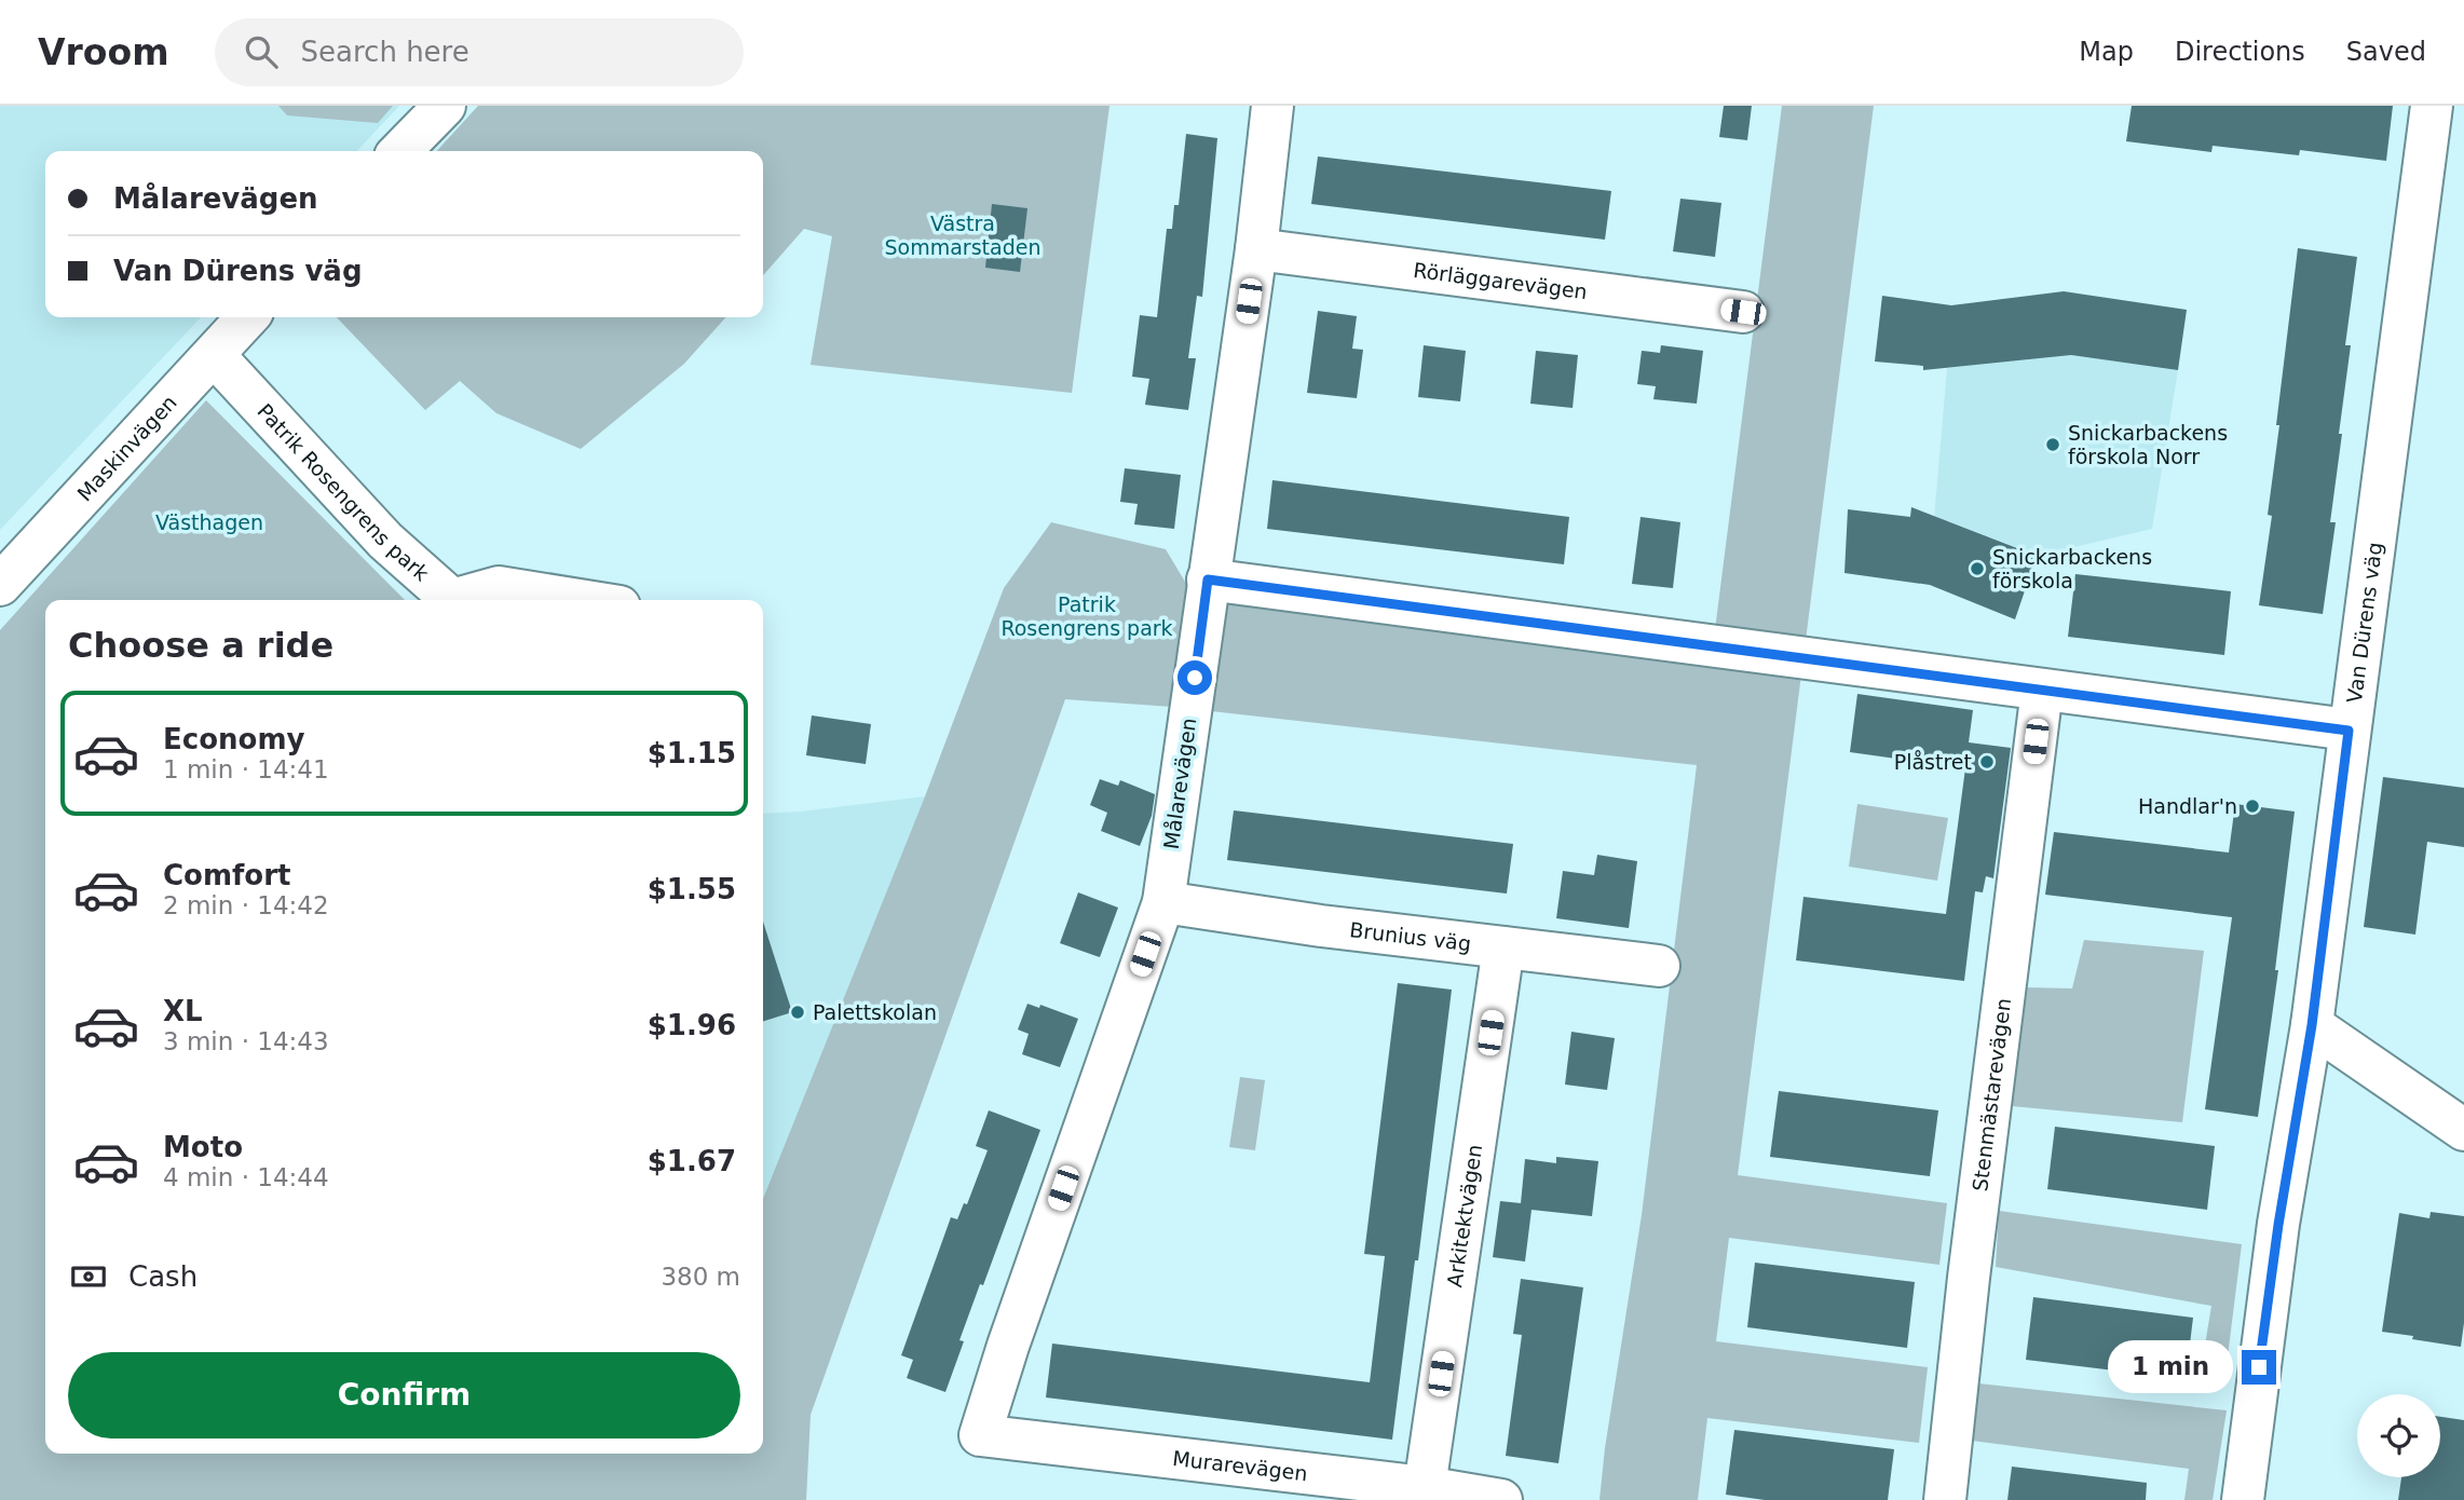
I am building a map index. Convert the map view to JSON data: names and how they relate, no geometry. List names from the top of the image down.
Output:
{
  "streets": {
    "street": [
      "Rörläggarevägen",
      "Maskinvägen",
      "Patrik Rosengrens park",
      "Van Dürens väg",
      "Målarevägen",
      "Brunius väg",
      "Stenmästarevägen",
      "Arkitektvägen",
      "Murarevägen"
    ]
  },
  "crossings": [
    ["Rörläggarevägen", "Målarevägen"],
    ["Maskinvägen", "Patrik Rosengrens park"],
    ["Målarevägen", "Brunius väg"],
    ["Målarevägen", "Murarevägen"],
    ["Brunius väg", "Arkitektvägen"],
    ["Arkitektvägen", "Murarevägen"]
  ],
  "parks": ["Västra Sommarstaden", "Västhagen", "Patrik Rosengrens park"],
  "places": [
    "Snickarbackens förskola Norr",
    "Snickarbackens förskola",
    "Plåstret",
    "Handlar'n",
    "Palettskolan"
  ],
  "page": {
    "header": "Vroom",
    "search": "Search here",
    "nav": ["Map", "Directions", "Saved"],
    "banner": ["Målarevägen", "Van Dürens väg"],
    "heading": "Choose a ride",
    "list": [
      {
        "name": "Economy",
        "note": "1 min · 14:41",
        "value": "$1.15"
      },
      {
        "name": "Comfort",
        "note": "2 min · 14:42",
        "value": "$1.55"
      },
      {
        "name": "XL",
        "note": "3 min · 14:43",
        "value": "$1.96"
      },
      {
        "name": "Moto",
        "note": "4 min · 14:44",
        "value": "$1.67"
      }
    ],
    "pay": ["Cash", "380 m"],
    "buttons": "Confirm",
    "bubble": "1 min"
  }
}
